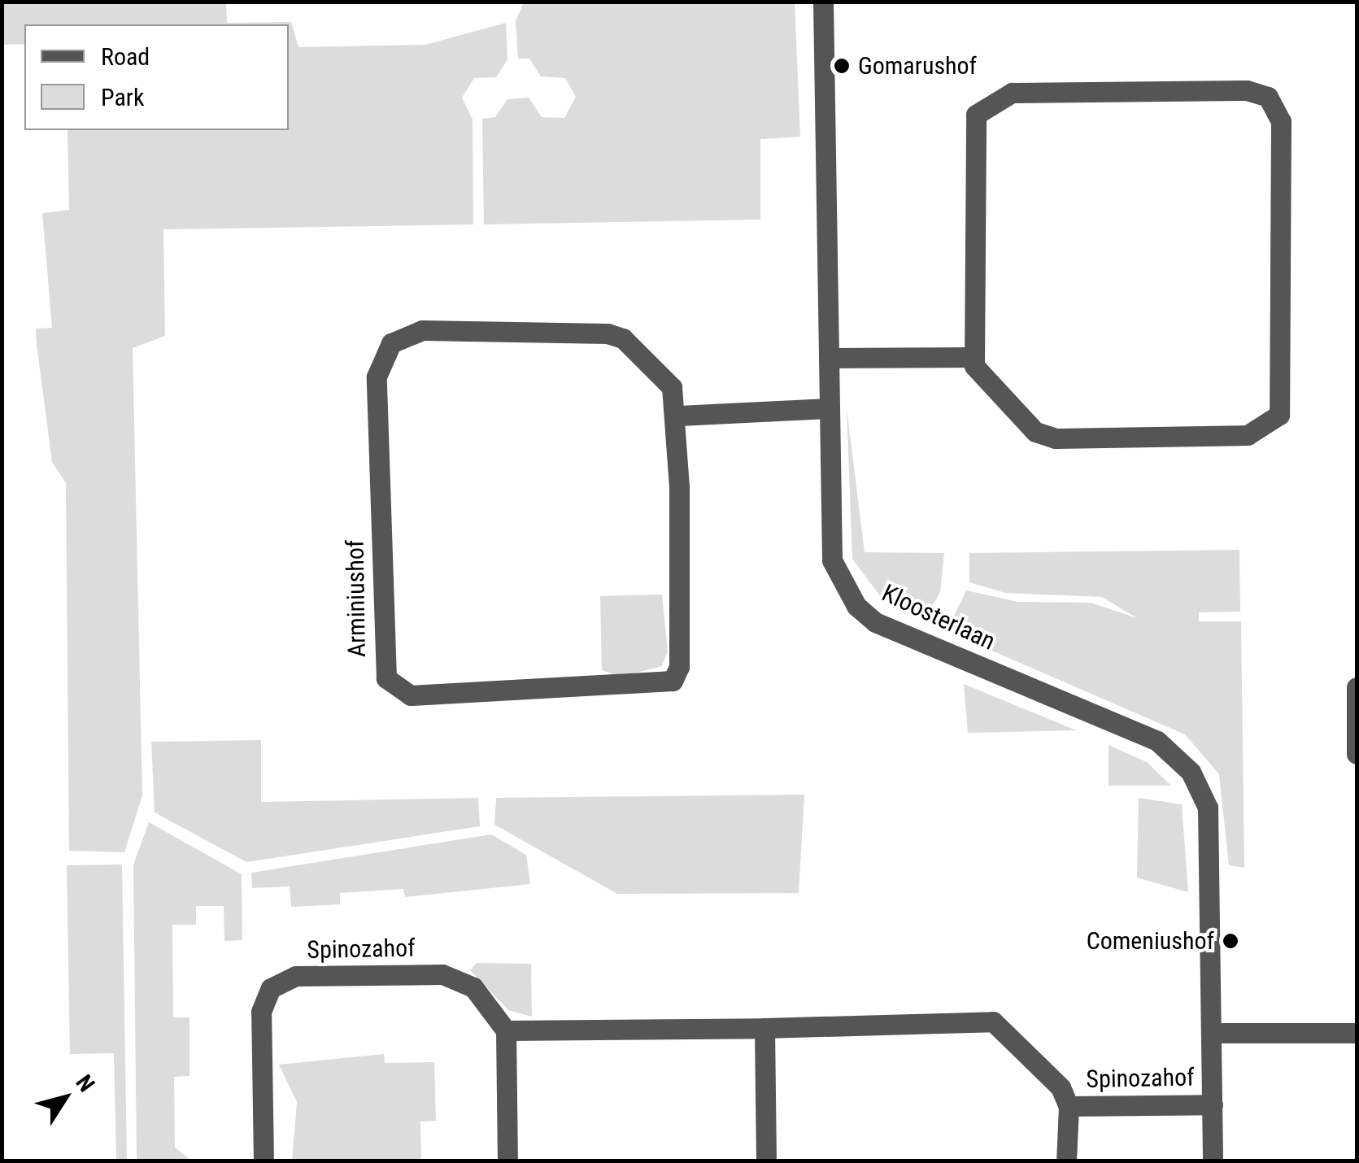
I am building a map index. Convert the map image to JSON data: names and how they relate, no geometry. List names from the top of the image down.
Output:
{
  "streets": {
    "street": ["Arminiushof", "Kloosterlaan", "Spinozahof"]
  },
  "crossings": [
    ["Kloosterlaan", "Spinozahof"]
  ],
  "places": ["Gomarushof", "Comeniushof"],
  "legend": ["Road", "Park"],
  "north": "top right"
}
